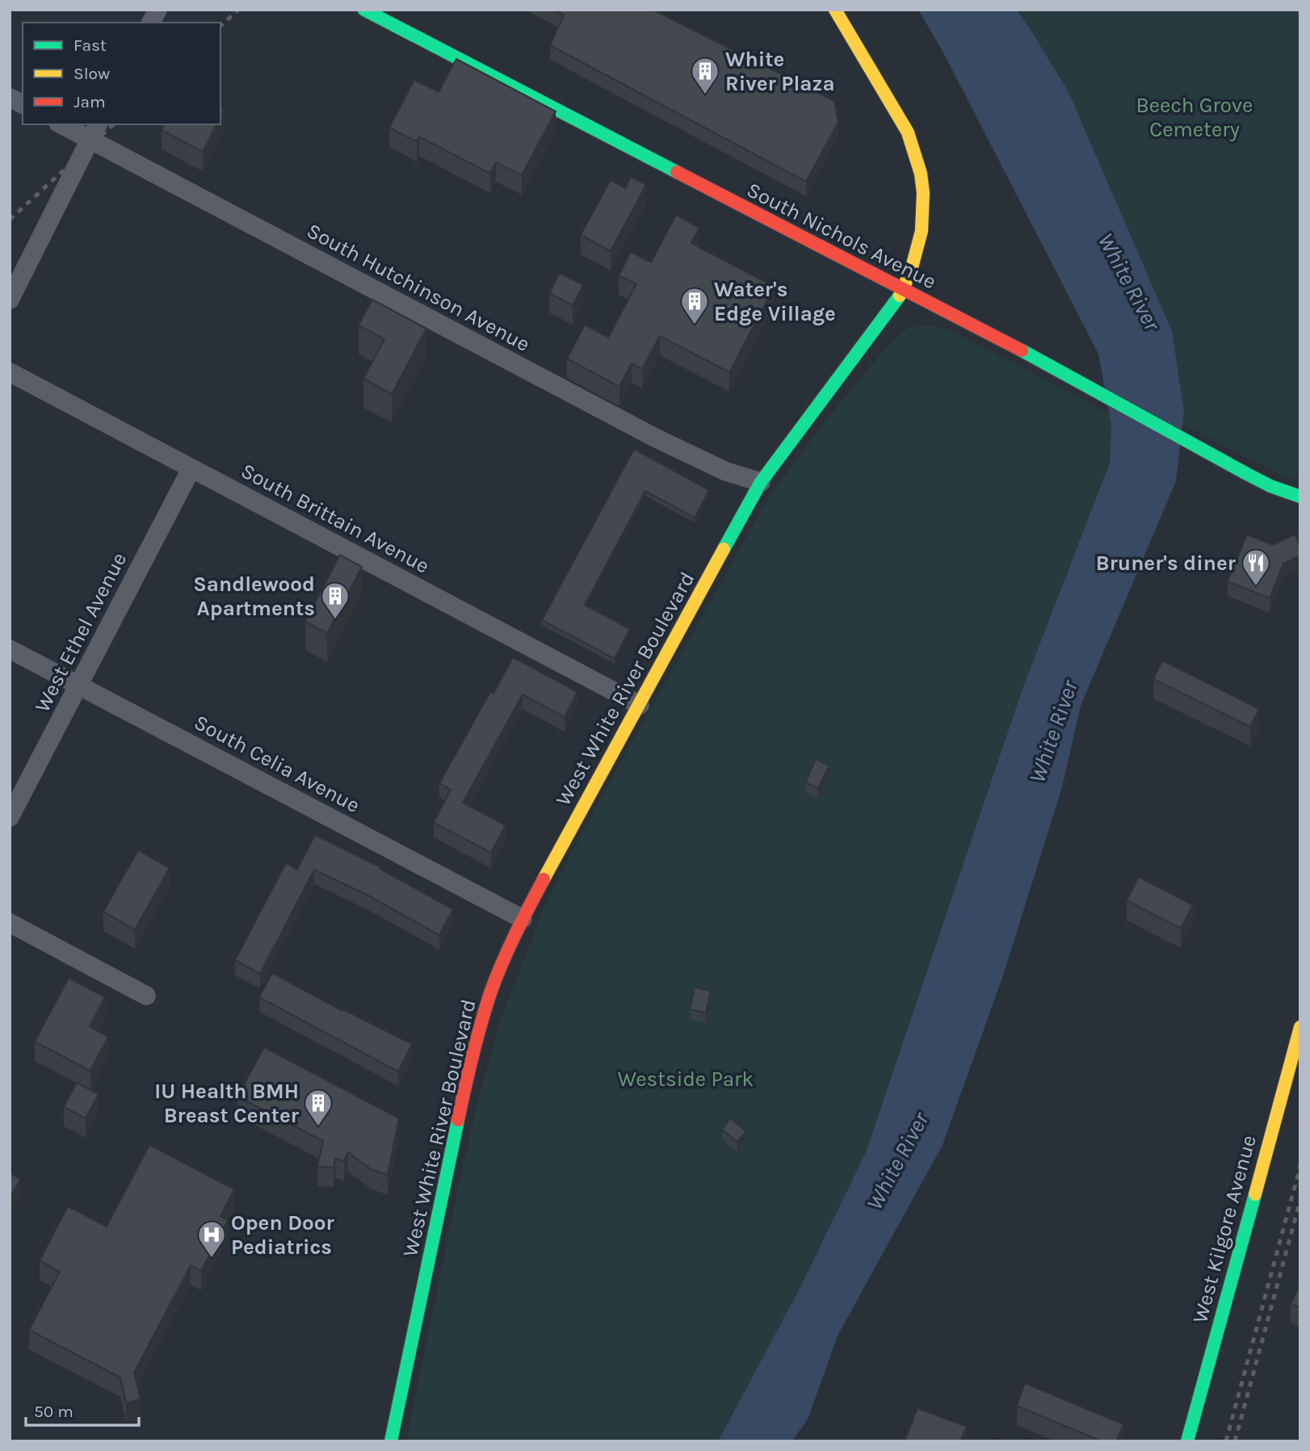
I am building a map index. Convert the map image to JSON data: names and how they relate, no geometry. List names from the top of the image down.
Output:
{
  "streets": {
    "street": [
      "South Nichols Avenue",
      "South Hutchinson Avenue",
      "South Brittain Avenue",
      "West Ethel Avenue",
      "West White River Boulevard",
      "South Celia Avenue",
      "West Kilgore Avenue"
    ]
  },
  "crossings": [
    ["South Nichols Avenue", "West White River Boulevard"],
    ["South Hutchinson Avenue", "West White River Boulevard"],
    ["South Brittain Avenue", "West Ethel Avenue"],
    ["South Brittain Avenue", "West White River Boulevard"],
    ["West Ethel Avenue", "South Celia Avenue"],
    ["West White River Boulevard", "South Celia Avenue"]
  ],
  "water": ["White River"],
  "parks": ["Beech Grove Cemetery", "Westside Park"],
  "places": {
    "building": [
      "White River Plaza",
      "Water's Edge Village",
      "Sandlewood Apartments",
      "IU Health BMH Breast Center"
    ],
    "restaurant": ["Bruner's diner"],
    "hospital": ["Open Door Pediatrics"]
  },
  "legend": ["Fast", "Slow", "Jam"],
  "scale_bar": "50 m"
}
